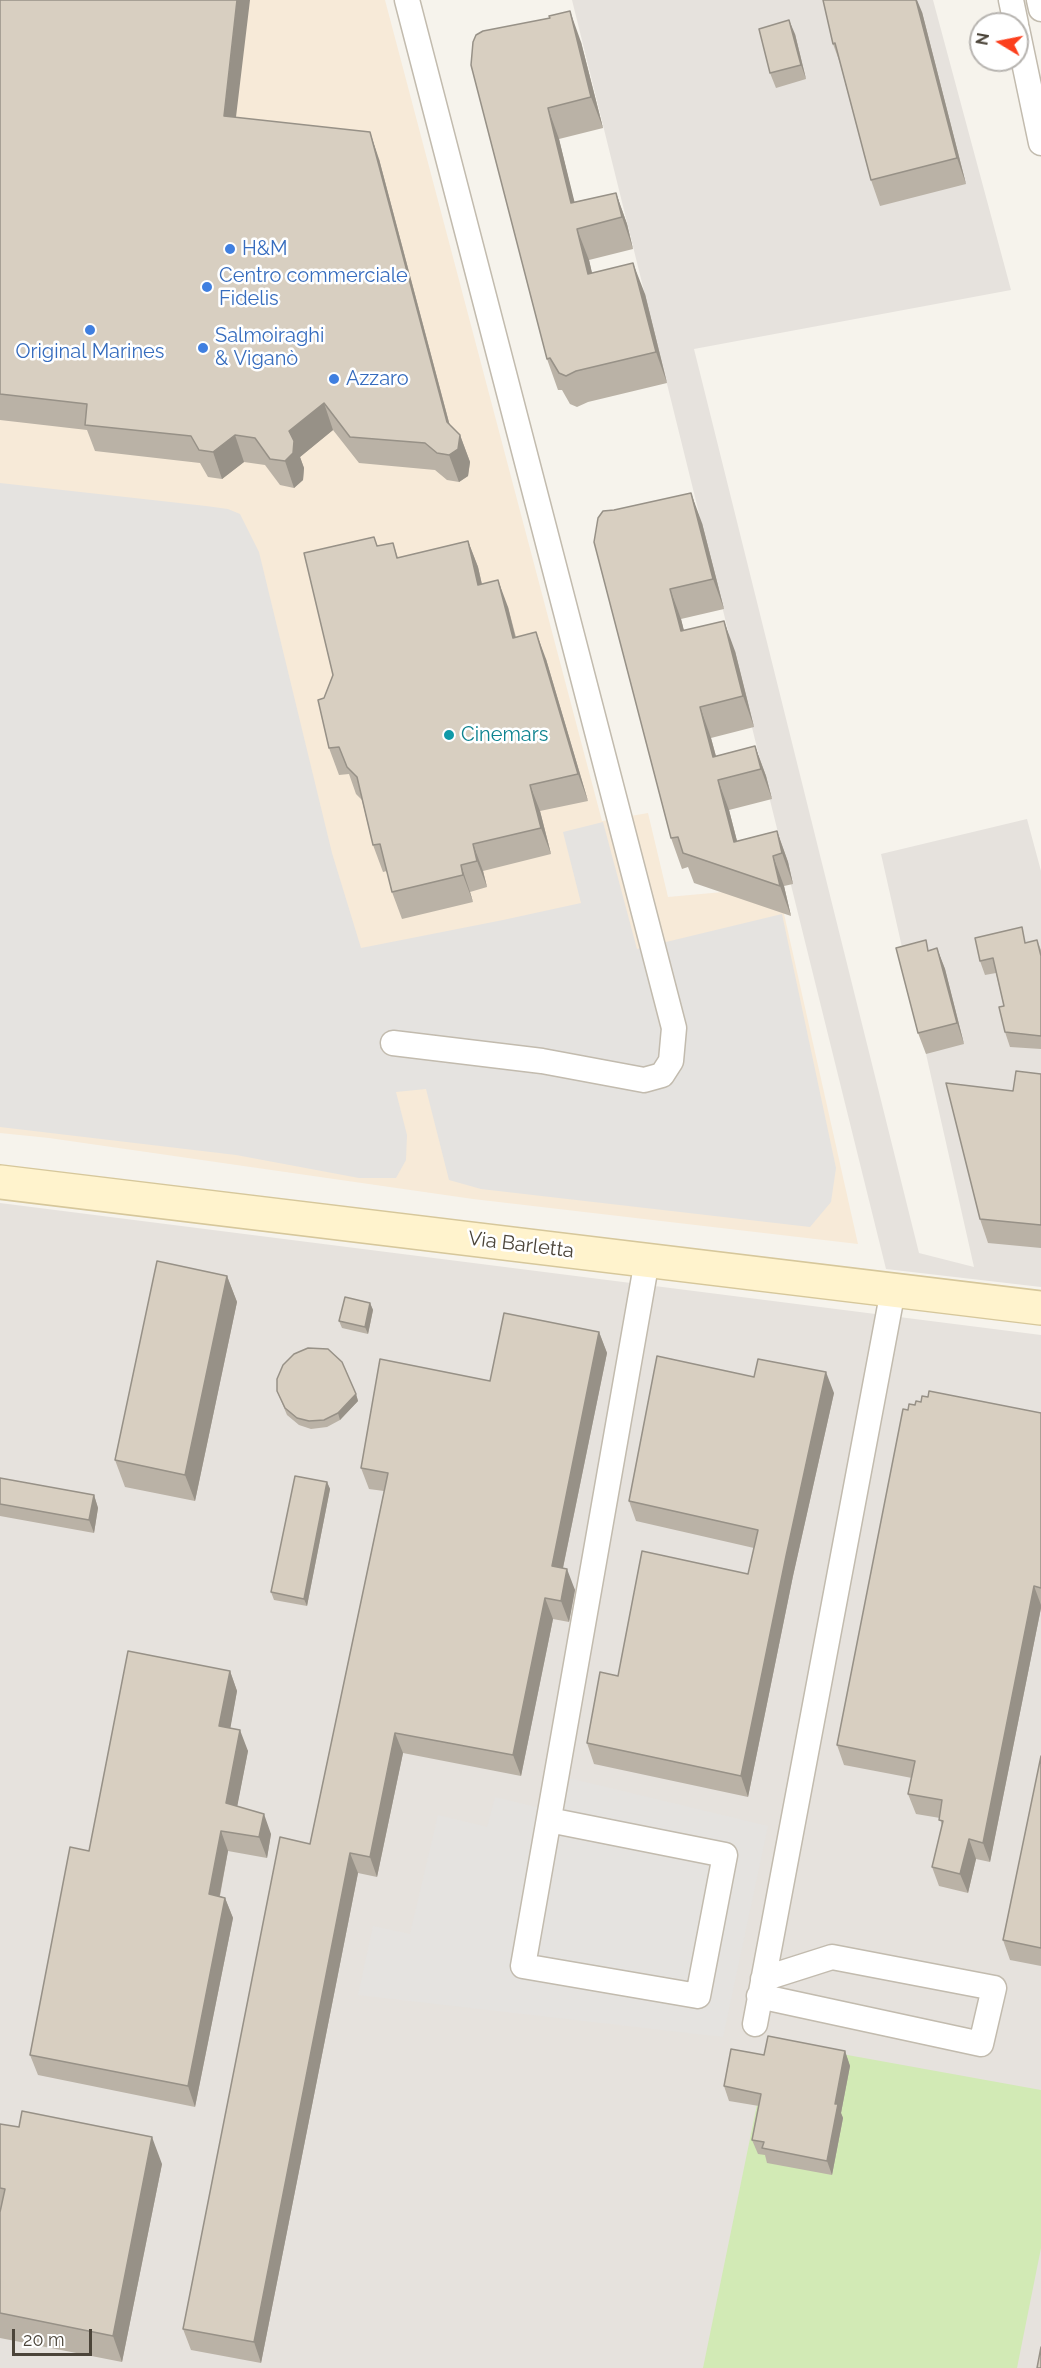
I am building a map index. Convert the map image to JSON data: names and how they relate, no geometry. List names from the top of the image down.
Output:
{
  "streets": {
    "main road": ["Via Barletta"]
  },
  "places": [
    "H&M",
    "Centro commerciale Fidelis",
    "Original Marines",
    "Salmoiraghi & Viganò",
    "Azzaro",
    "Cinemars"
  ],
  "scale_bar": "20 m",
  "north": "left"
}
